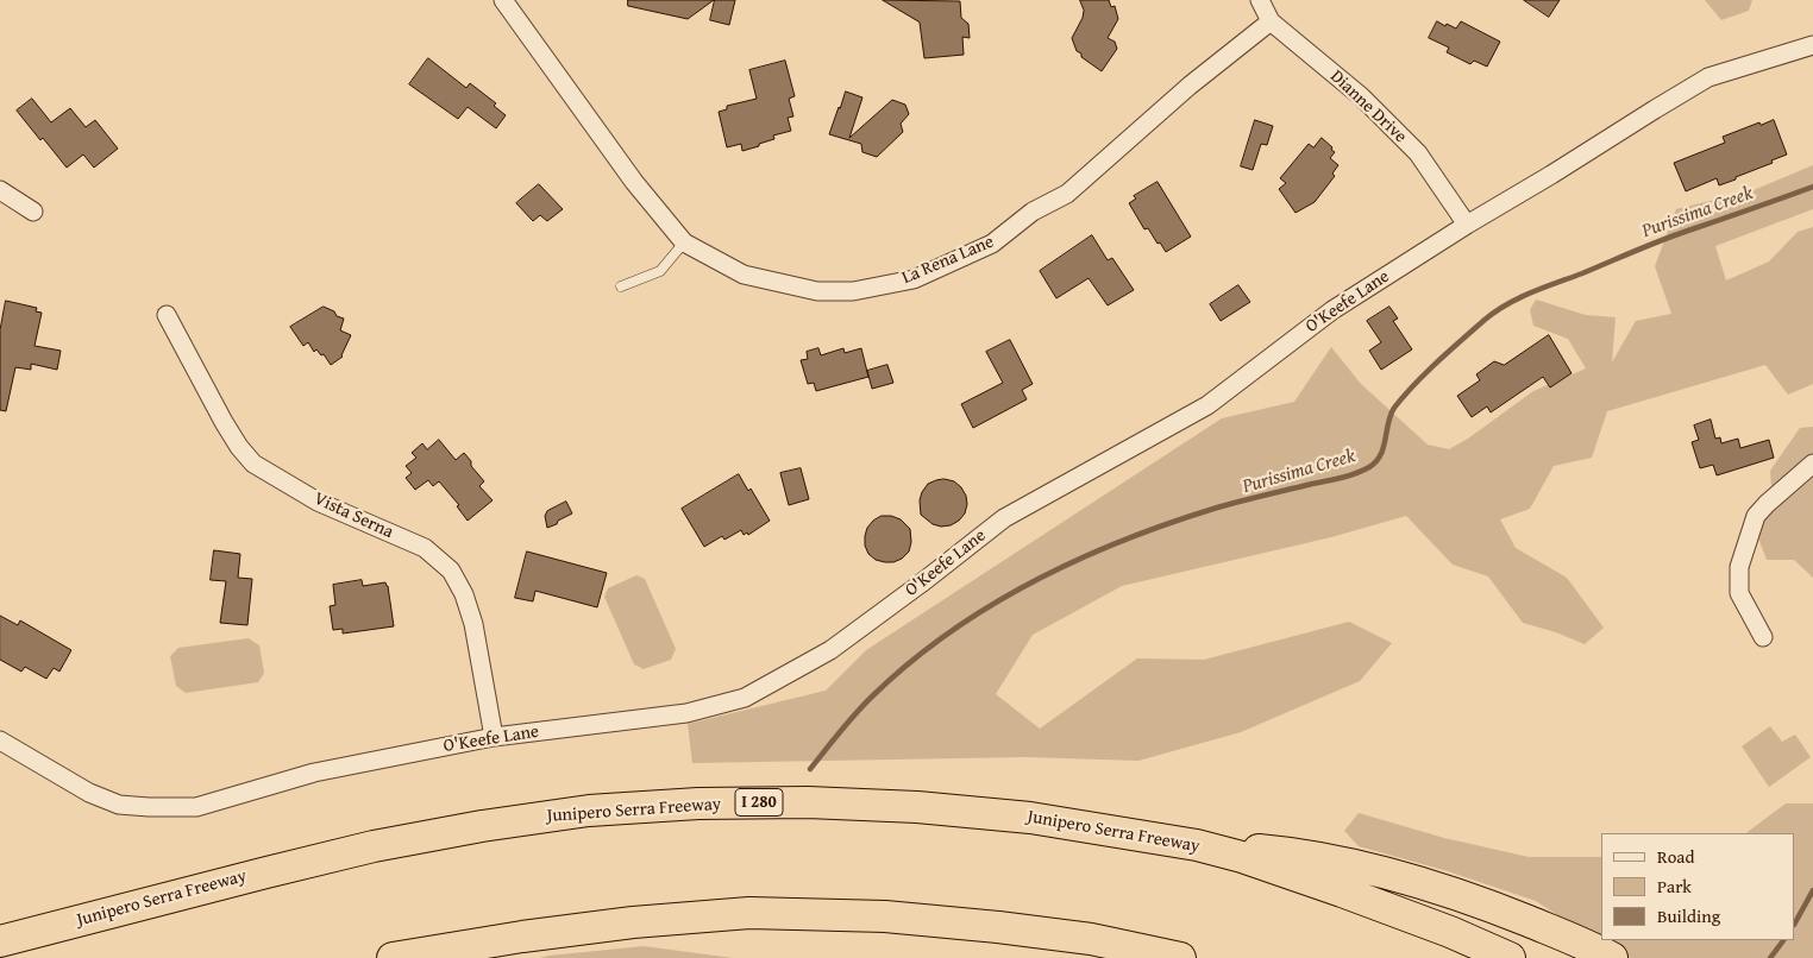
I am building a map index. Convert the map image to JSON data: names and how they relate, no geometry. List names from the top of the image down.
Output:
{
  "streets": {
    "highway": ["I 280", "Junipero Serra Freeway"],
    "street": [
      "Dianne Drive",
      "La Rena Lane",
      "O'Keefe Lane",
      "Vista Serna"
    ]
  },
  "crossings": [
    ["Dianne Drive", "La Rena Lane"],
    ["Dianne Drive", "O'Keefe Lane"],
    ["O'Keefe Lane", "Vista Serna"]
  ],
  "water": ["Purissima Creek"],
  "legend": ["Road", "Park", "Building"]
}
